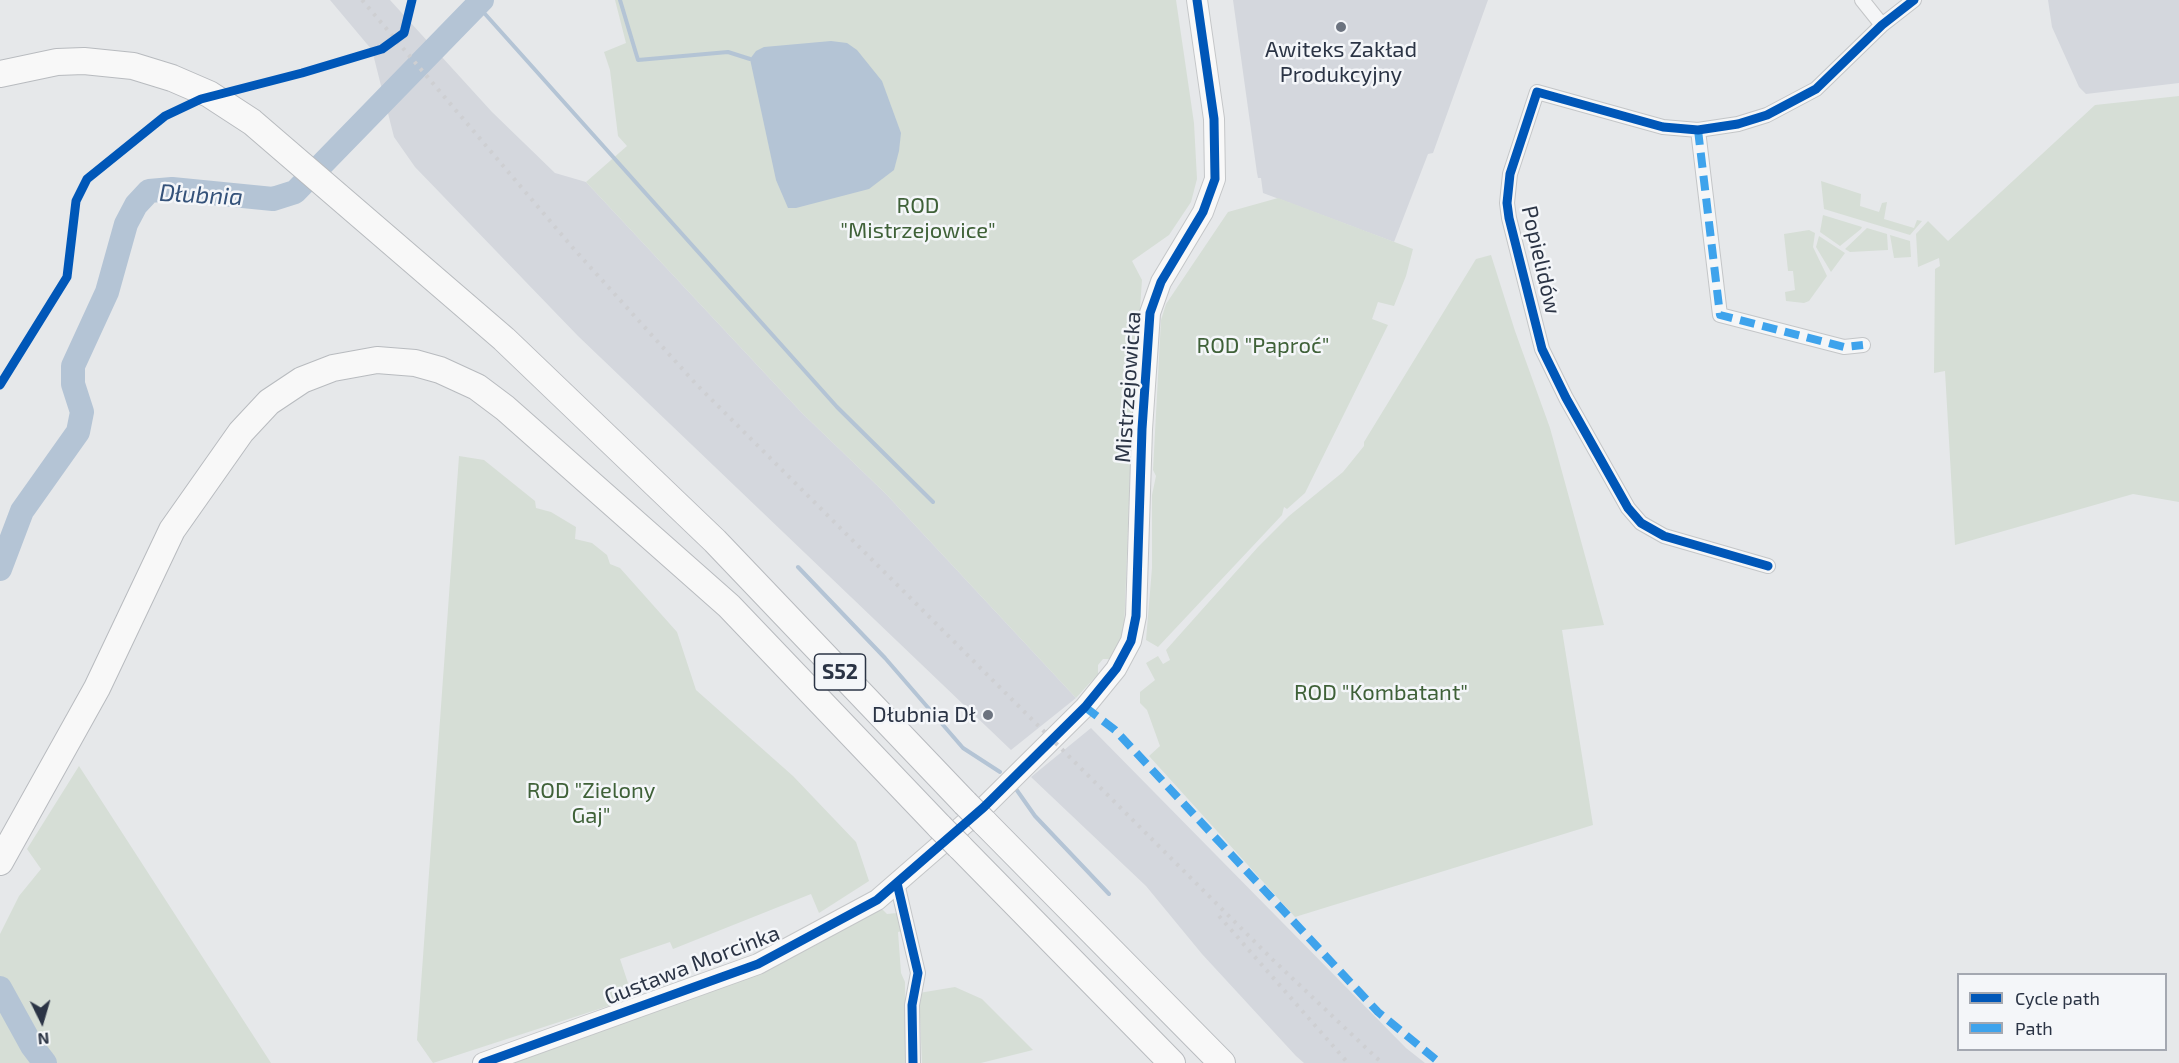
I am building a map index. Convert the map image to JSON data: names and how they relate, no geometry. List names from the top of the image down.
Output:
{
  "streets": {
    "highway": ["S52"],
    "street": ["Popielidów", "Mistrzejowicka", "Gustawa Morcinka"]
  },
  "crossings": [
    ["Mistrzejowicka", "Gustawa Morcinka"]
  ],
  "water": ["Dłubnia"],
  "parks": [
    "ROD \"Mistrzejowice\"",
    "ROD \"Paproć\"",
    "ROD \"Kombatant\"",
    "ROD \"Zielony Gaj\""
  ],
  "places": ["Awiteks Zakład Produkcyjny", "Dłubnia Dł"],
  "legend": ["Cycle path", "Path"],
  "north": "bottom"
}
